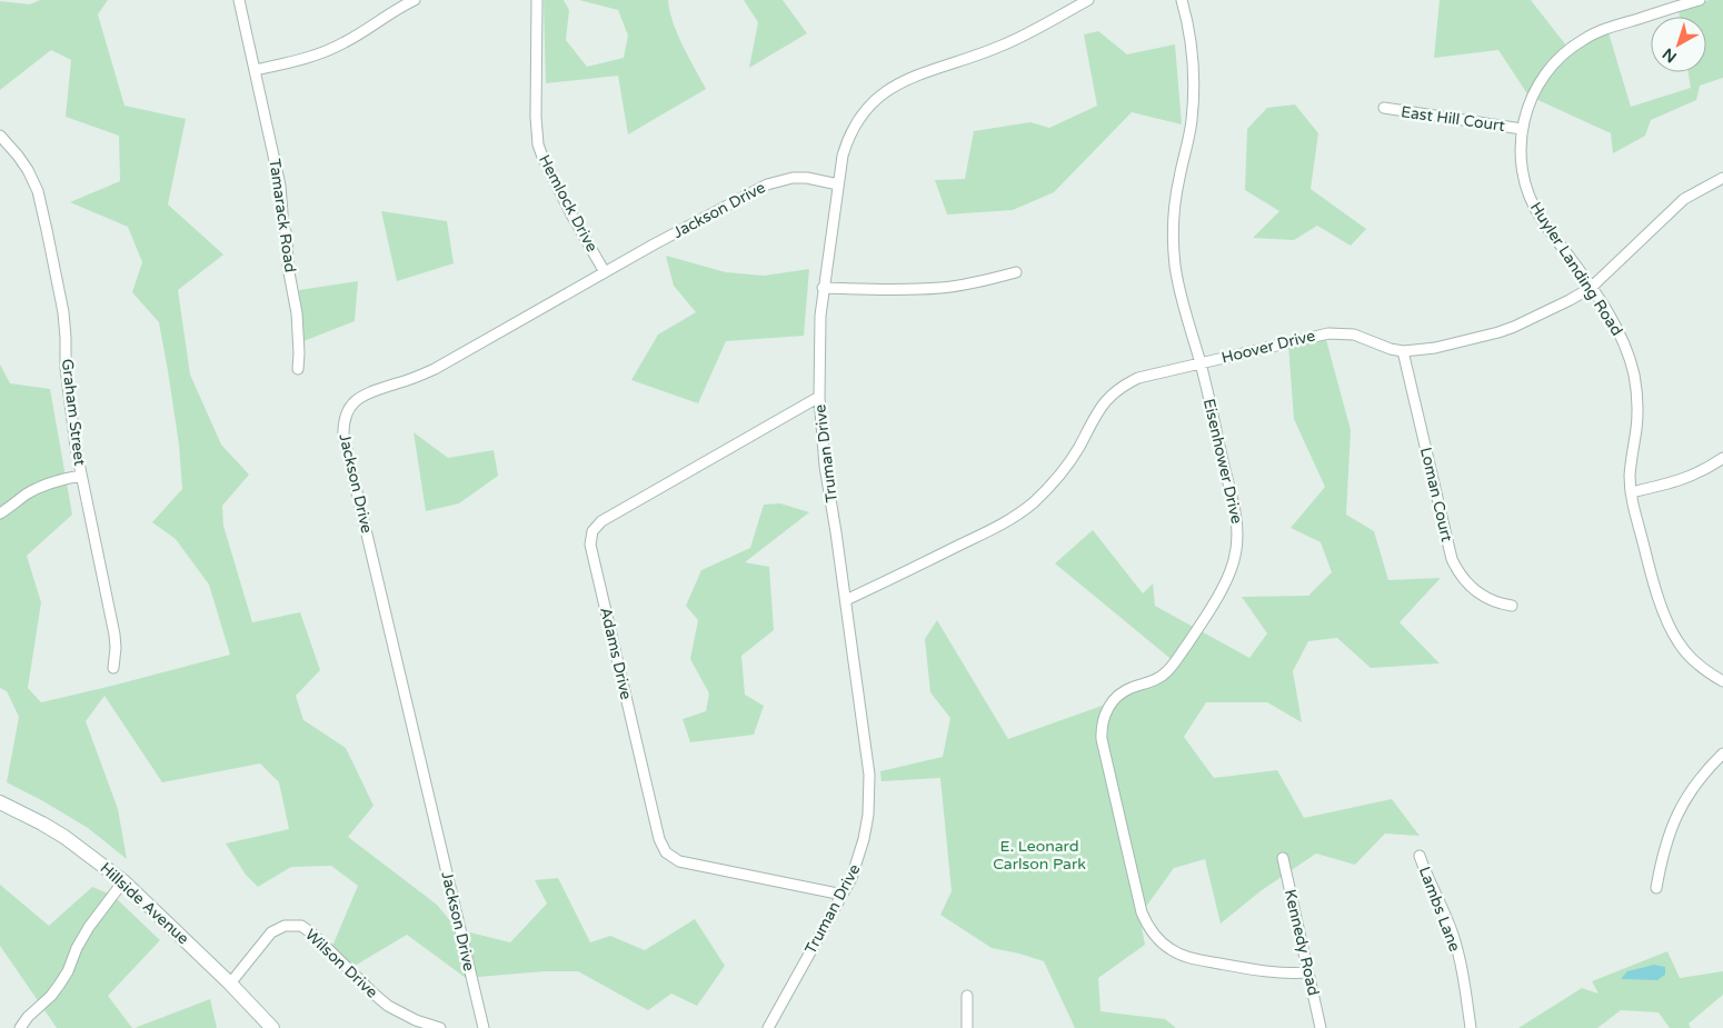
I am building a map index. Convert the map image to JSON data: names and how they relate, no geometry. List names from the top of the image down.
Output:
{
  "streets": {
    "main road": ["Hillside Avenue"],
    "street": [
      "East Hill Court",
      "Hemlock Drive",
      "Jackson Drive",
      "Tamarack Road",
      "Huyler Landing Road",
      "Hoover Drive",
      "Graham Street",
      "Truman Drive",
      "Eisenhower Drive",
      "Loman Court",
      "Adams Drive",
      "Lambs Lane",
      "Kennedy Road",
      "Wilson Drive"
    ]
  },
  "crossings": [
    ["East Hill Court", "Huyler Landing Road"],
    ["Hemlock Drive", "Jackson Drive"],
    ["Jackson Drive", "Truman Drive"],
    ["Huyler Landing Road", "Hoover Drive"],
    ["Hoover Drive", "Truman Drive"],
    ["Hoover Drive", "Eisenhower Drive"],
    ["Hoover Drive", "Loman Court"],
    ["Truman Drive", "Adams Drive"],
    ["Eisenhower Drive", "Kennedy Road"],
    ["Hillside Avenue", "Wilson Drive"]
  ],
  "parks": ["E. Leonard Carlson Park"],
  "north": "bottom left"
}
